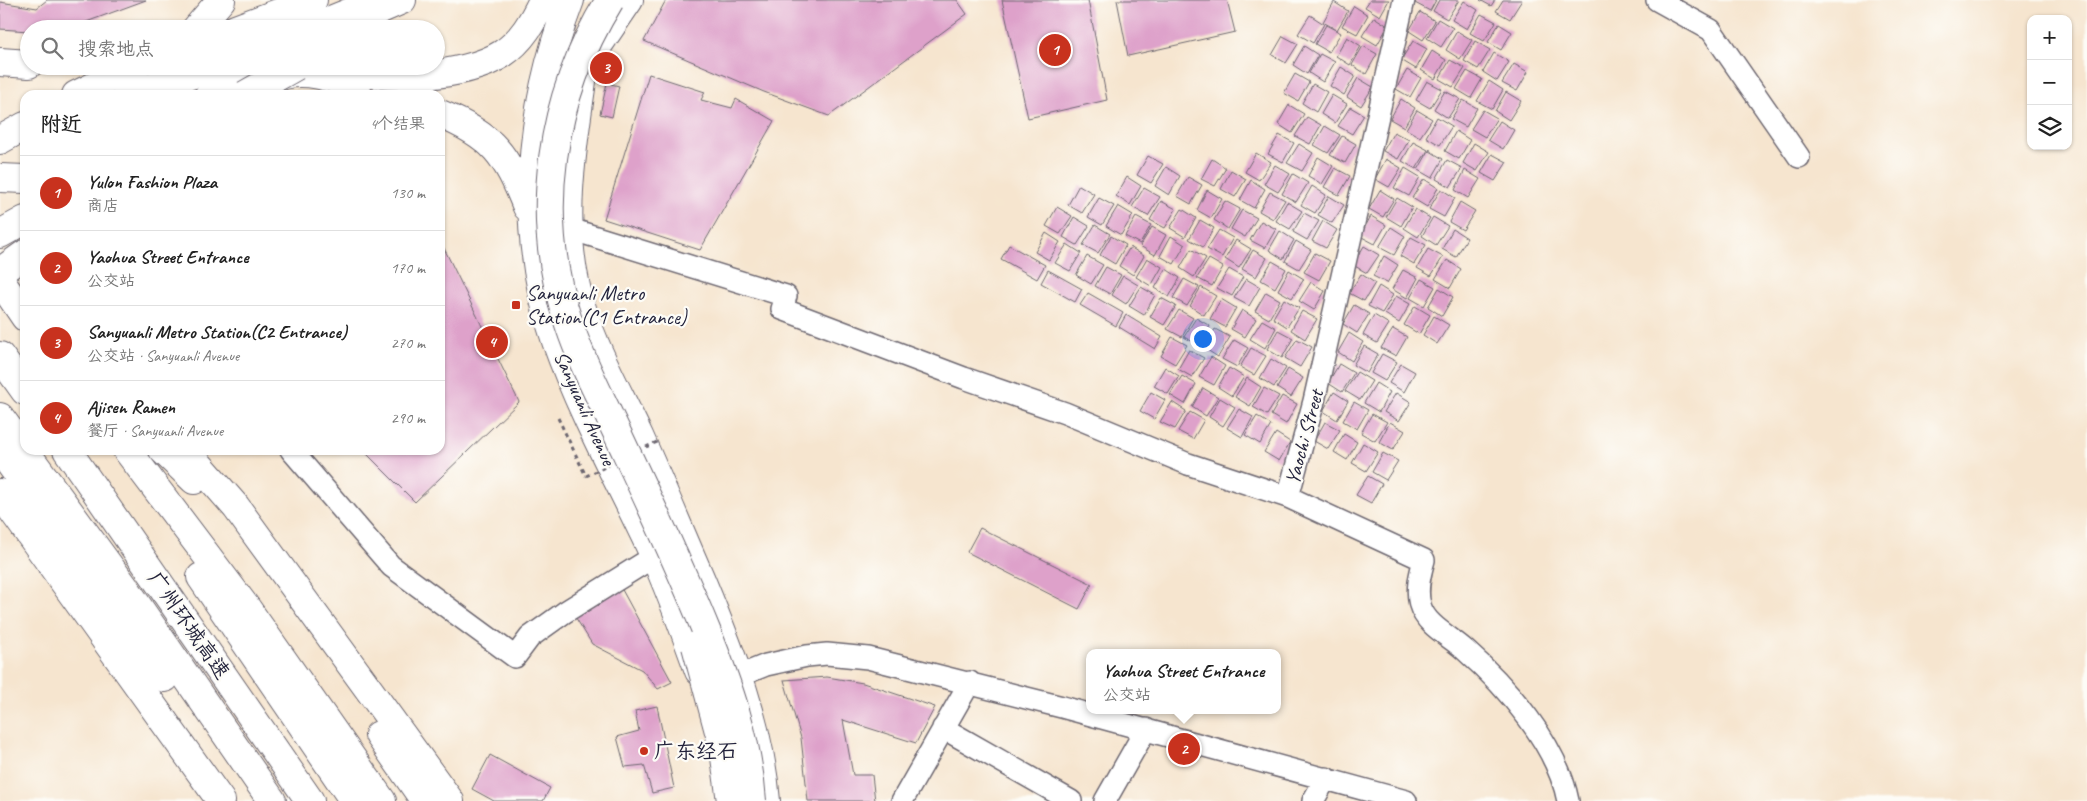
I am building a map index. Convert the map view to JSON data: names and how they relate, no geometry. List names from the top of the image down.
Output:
{
  "streets": {
    "main road": ["Sanyuanli Avenue", "广州环城高速"],
    "street": ["Yaochi Street"]
  },
  "places": {
    "transit": ["Sanyuanli Metro Station(C1 Entrance)"],
    "other": ["广东经石"]
  },
  "page": {
    "map_buttons": ["+", "−"],
    "search": "搜索地点",
    "pins": [
      "1",
      "3",
      "4",
      "2"
    ],
    "heading": ["附近", "4个结果"],
    "list": [
      {
        "mark": "1",
        "name": "Yulon Fashion Plaza",
        "note": "商店",
        "value": "130 m"
      },
      {
        "mark": "2",
        "name": "Yaohua Street Entrance",
        "note": "公交站",
        "value": "170 m"
      },
      {
        "mark": "3",
        "name": "Sanyuanli Metro Station(C2 Entrance)",
        "note": "公交站 · Sanyuanli Avenue",
        "value": "270 m"
      },
      {
        "mark": "4",
        "name": "Ajisen Ramen",
        "note": "餐厅 · Sanyuanli Avenue",
        "value": "290 m"
      }
    ],
    "popup": ["Yaohua Street Entrance", "公交站"]
  }
}
